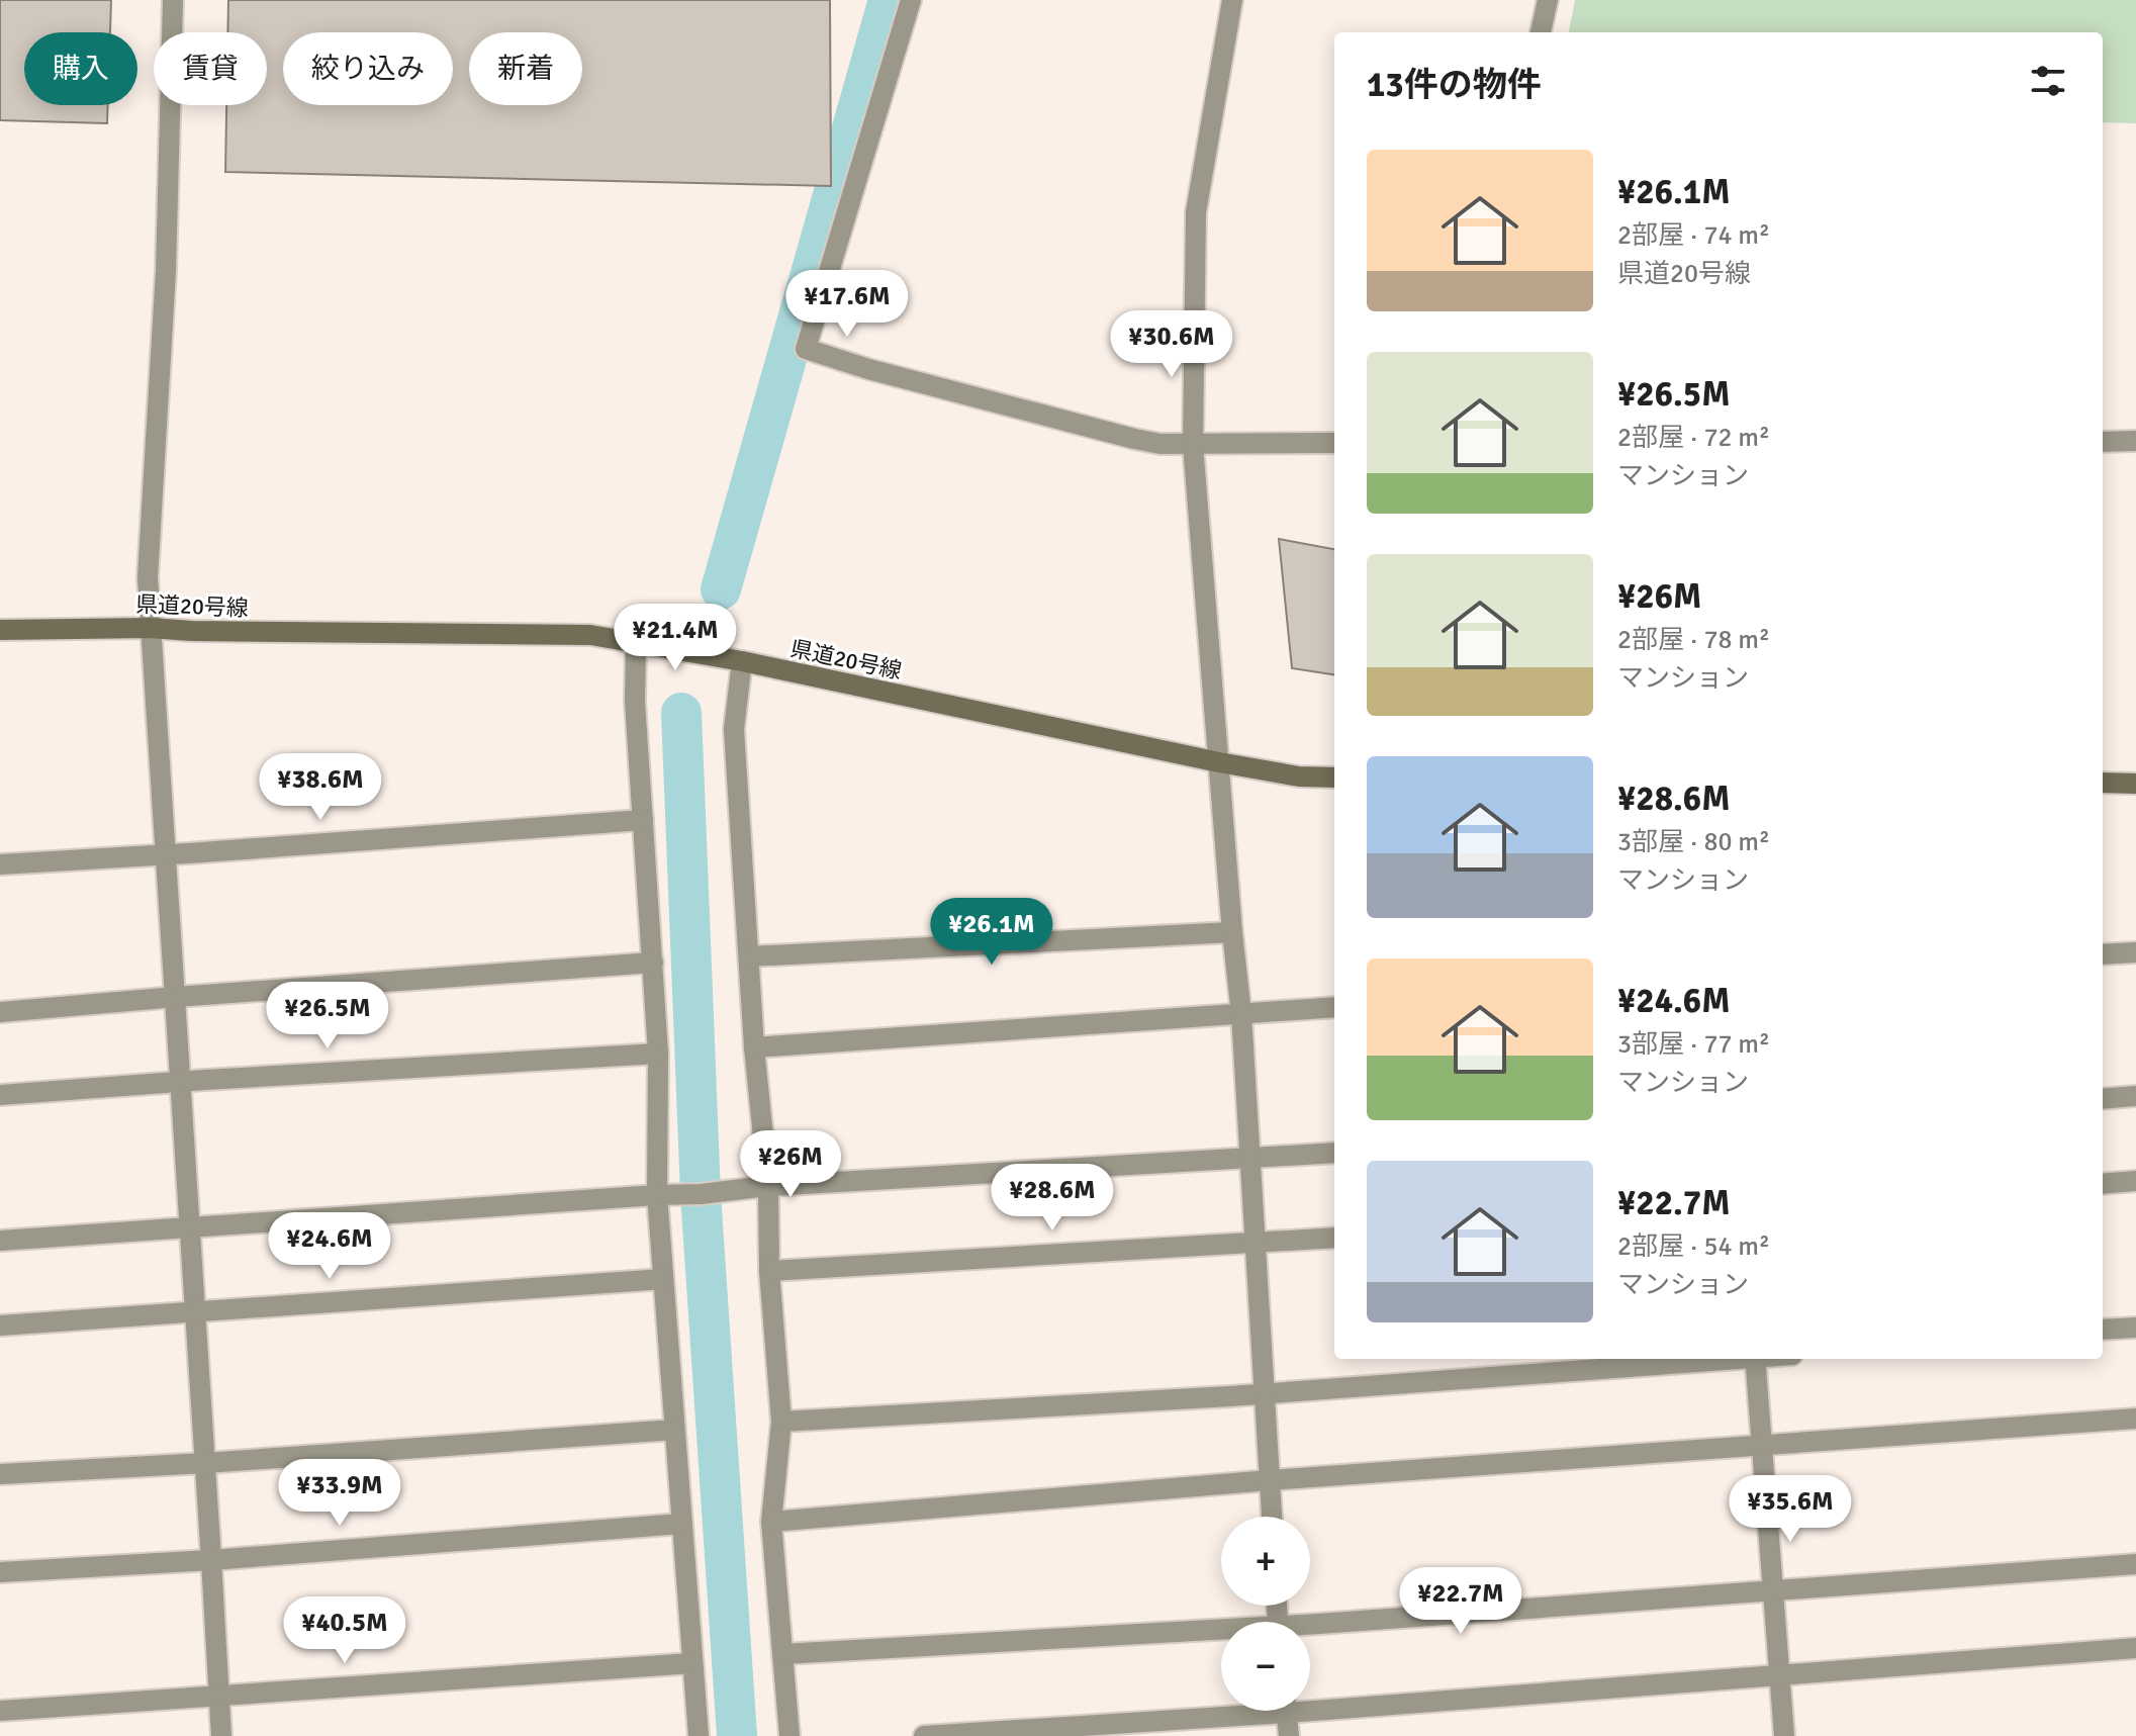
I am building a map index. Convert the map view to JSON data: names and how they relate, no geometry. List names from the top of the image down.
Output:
{
  "streets": {
    "main road": ["県道20号線"]
  },
  "page": {
    "chip": [
      "購入",
      "賃貸",
      "絞り込み",
      "新着"
    ],
    "heading": "13件の物件",
    "list": [
      {
        "name": "¥26.1M",
        "note": "2部屋 · 74 m² · 県道20号線"
      },
      {
        "name": "¥26.5M",
        "note": "2部屋 · 72 m² · マンション"
      },
      {
        "name": "¥26M",
        "note": "2部屋 · 78 m² · マンション"
      },
      {
        "name": "¥28.6M",
        "note": "3部屋 · 80 m² · マンション"
      },
      {
        "name": "¥24.6M",
        "note": "3部屋 · 77 m² · マンション"
      },
      {
        "name": "¥22.7M",
        "note": "2部屋 · 54 m² · マンション"
      }
    ],
    "price": [
      "¥17.6M",
      "¥30.6M",
      "¥21.4M",
      "¥38.6M",
      "¥26.1M",
      "¥26.5M",
      "¥26M",
      "¥28.6M",
      "¥24.6M",
      "¥33.9M",
      "¥35.6M",
      "¥22.7M",
      "¥40.5M"
    ],
    "map_buttons": ["+", "−"]
  }
}
